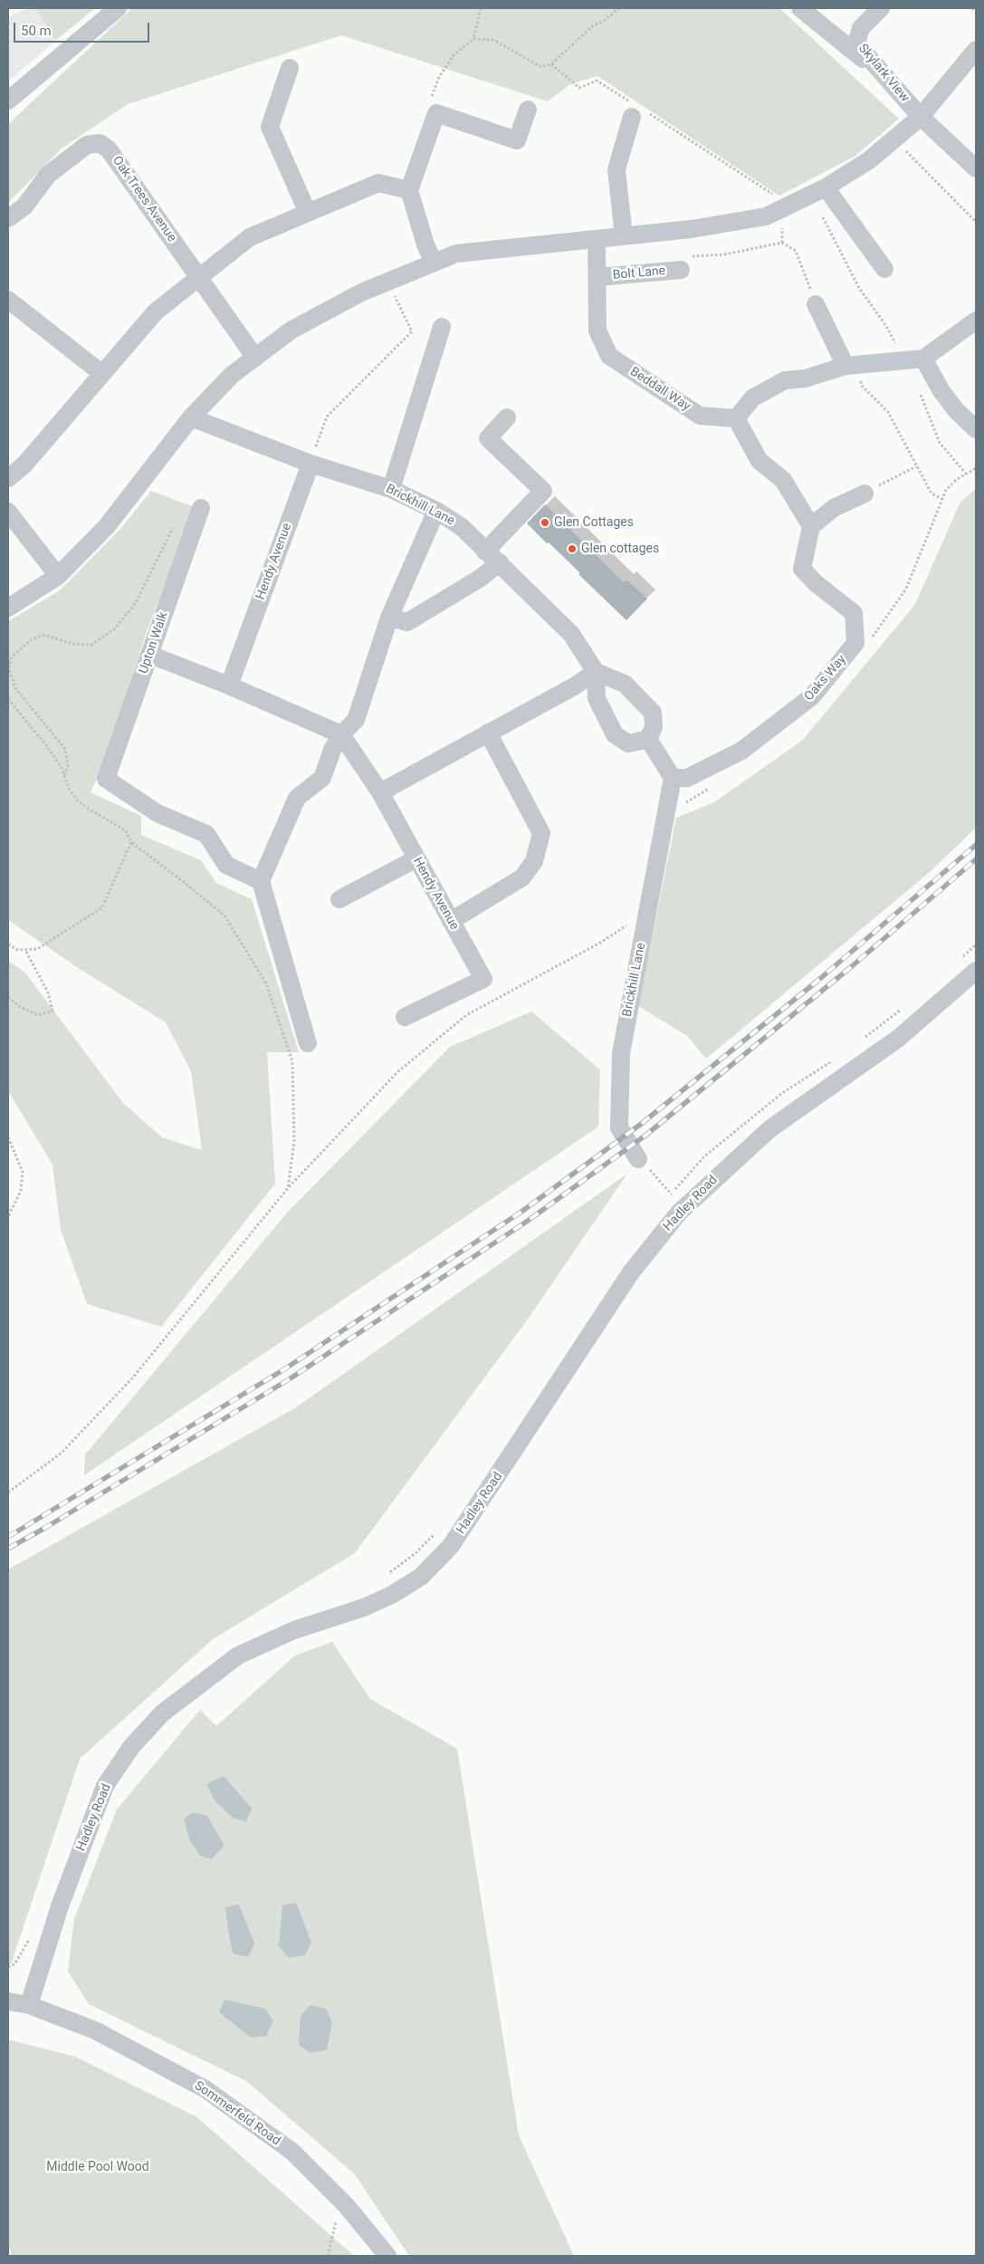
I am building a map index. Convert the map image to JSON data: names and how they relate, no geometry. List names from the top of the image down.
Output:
{
  "streets": {
    "street": [
      "Skylark View",
      "Oak Trees Avenue",
      "Bolt Lane",
      "Beddall Way",
      "Brickhill Lane",
      "Hendy Avenue",
      "Upton Walk",
      "Oaks Way",
      "Hadley Road",
      "Sommerfeld Road"
    ]
  },
  "crossings": [
    ["Bolt Lane", "Beddall Way"],
    ["Brickhill Lane", "Hendy Avenue"],
    ["Brickhill Lane", "Oaks Way"],
    ["Hadley Road", "Sommerfeld Road"]
  ],
  "parks": ["Middle Pool Wood"],
  "places": ["Glen Cottages", "Glen cottages"],
  "scale_bar": "50 m"
}
